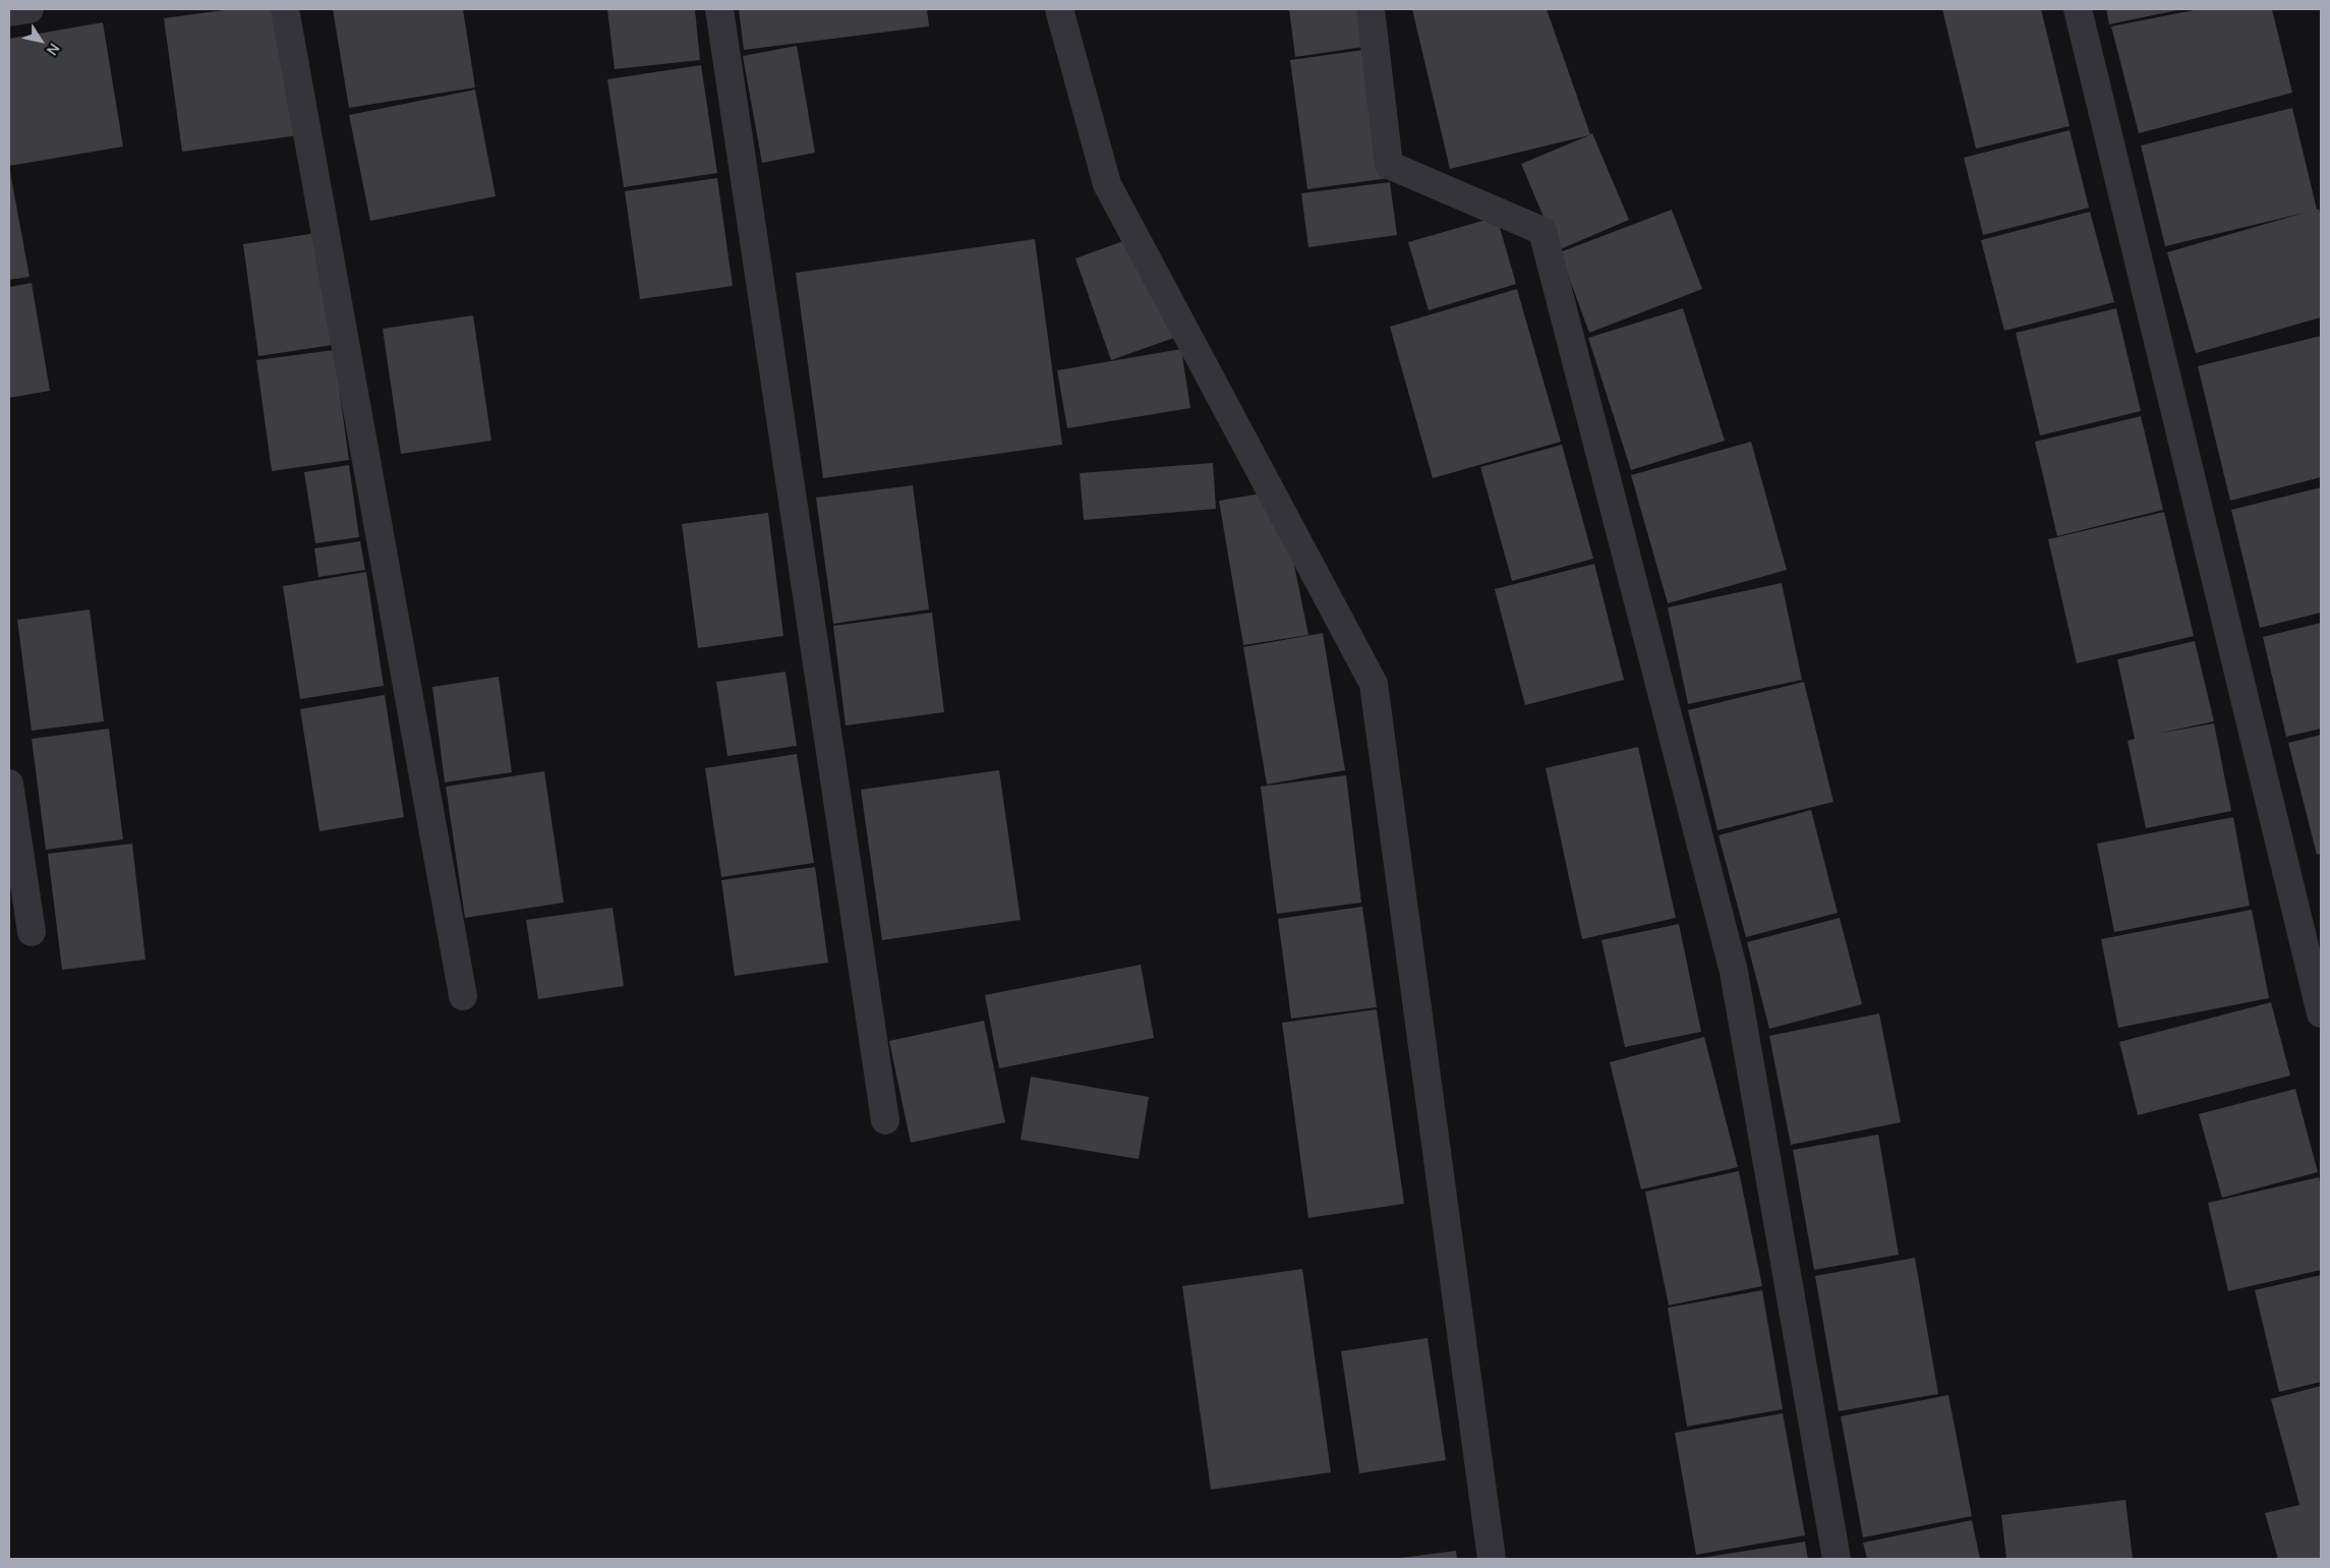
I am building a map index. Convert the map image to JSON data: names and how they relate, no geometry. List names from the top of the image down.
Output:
{
  "north": "bottom right"
}
